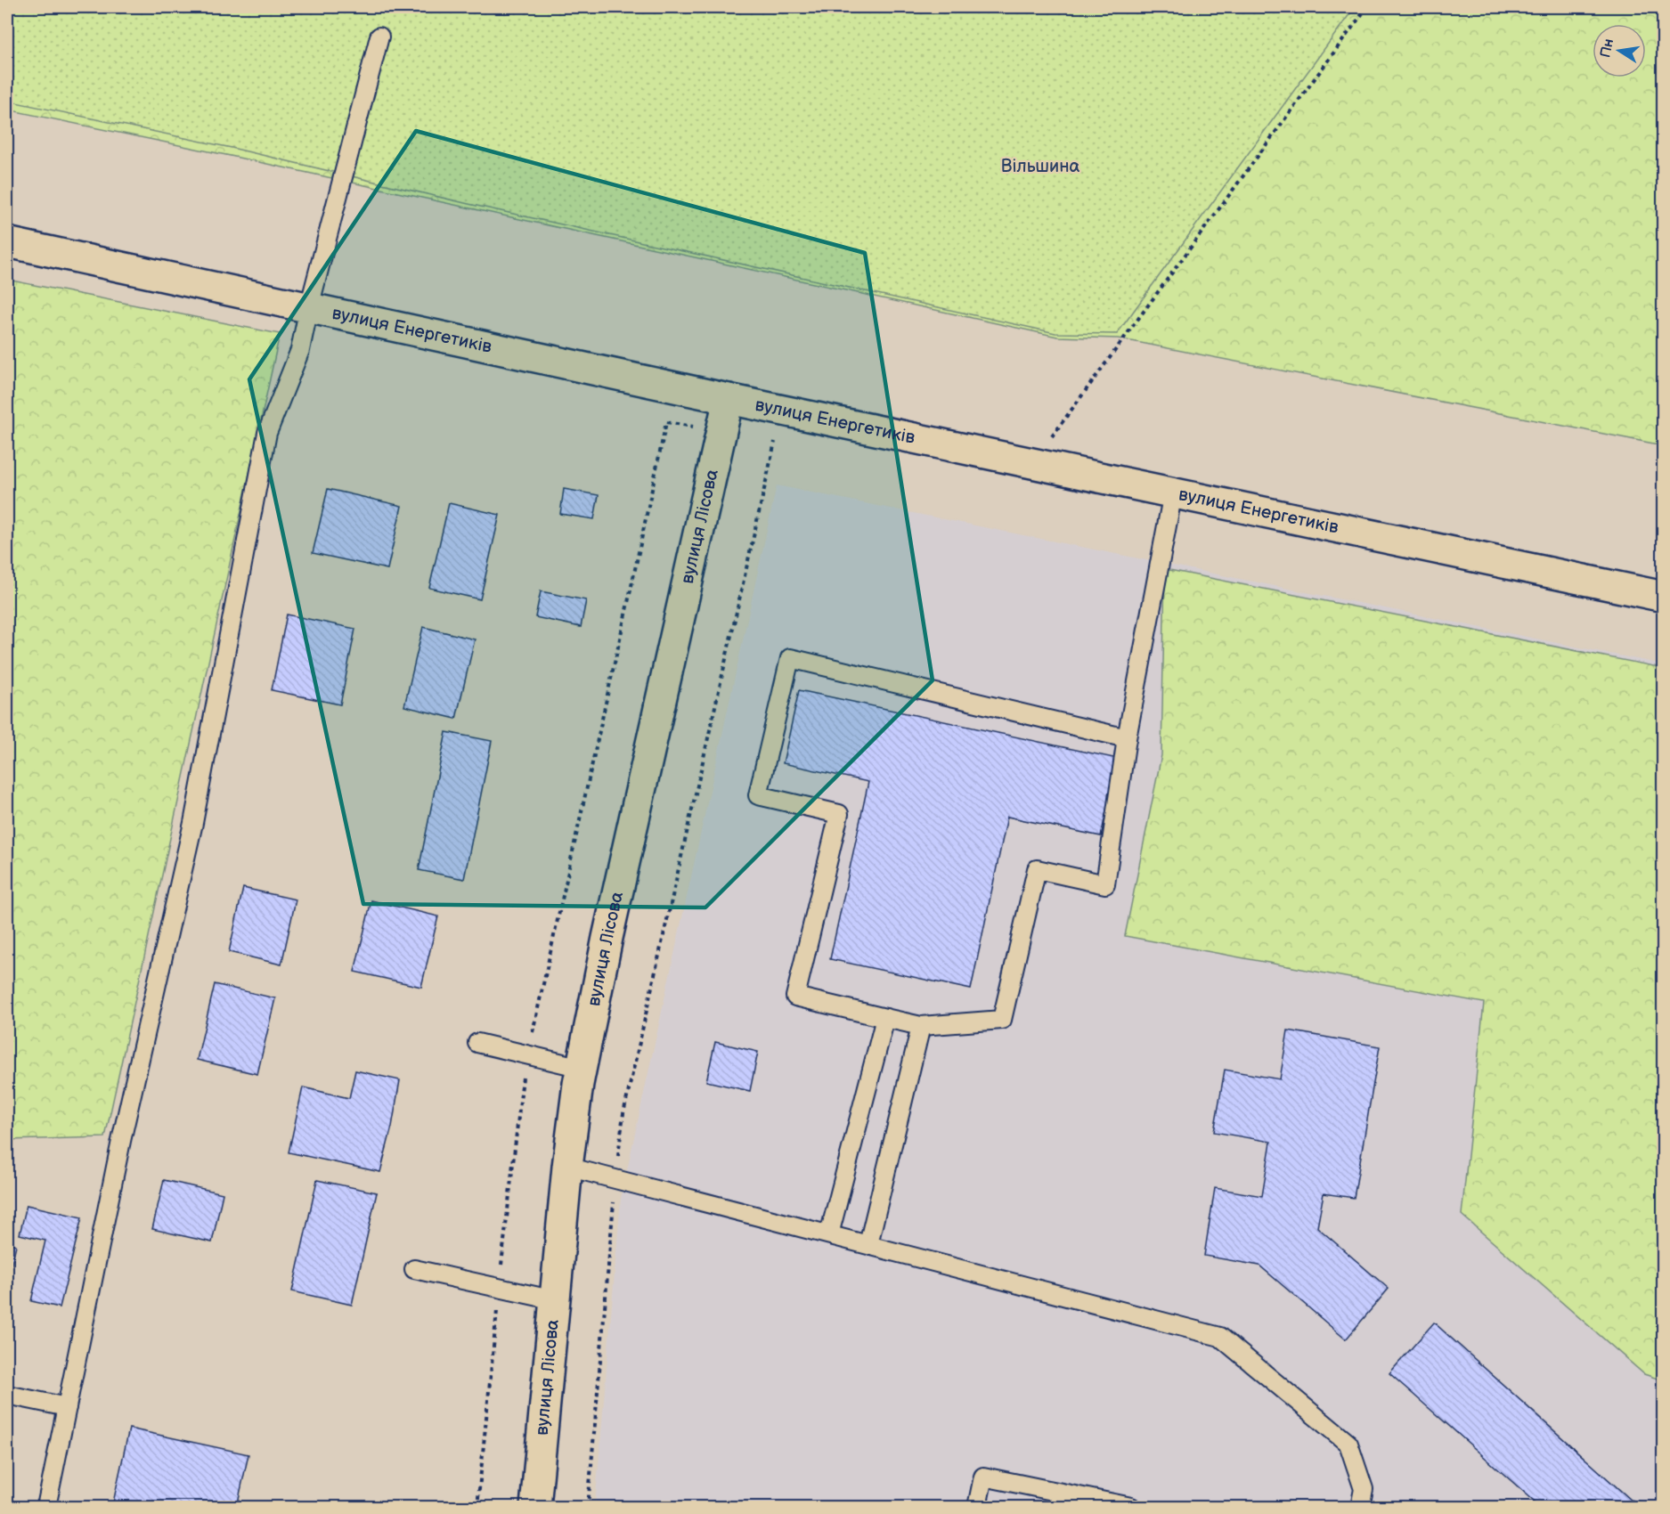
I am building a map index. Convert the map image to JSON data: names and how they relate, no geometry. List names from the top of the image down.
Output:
{
  "streets": {
    "main road": ["вулиця Енергетиків", "вулиця Лісова"]
  },
  "crossings": [
    ["вулиця Енергетиків", "вулиця Лісова"]
  ],
  "parks": ["Вільшина"],
  "north": "left"
}
